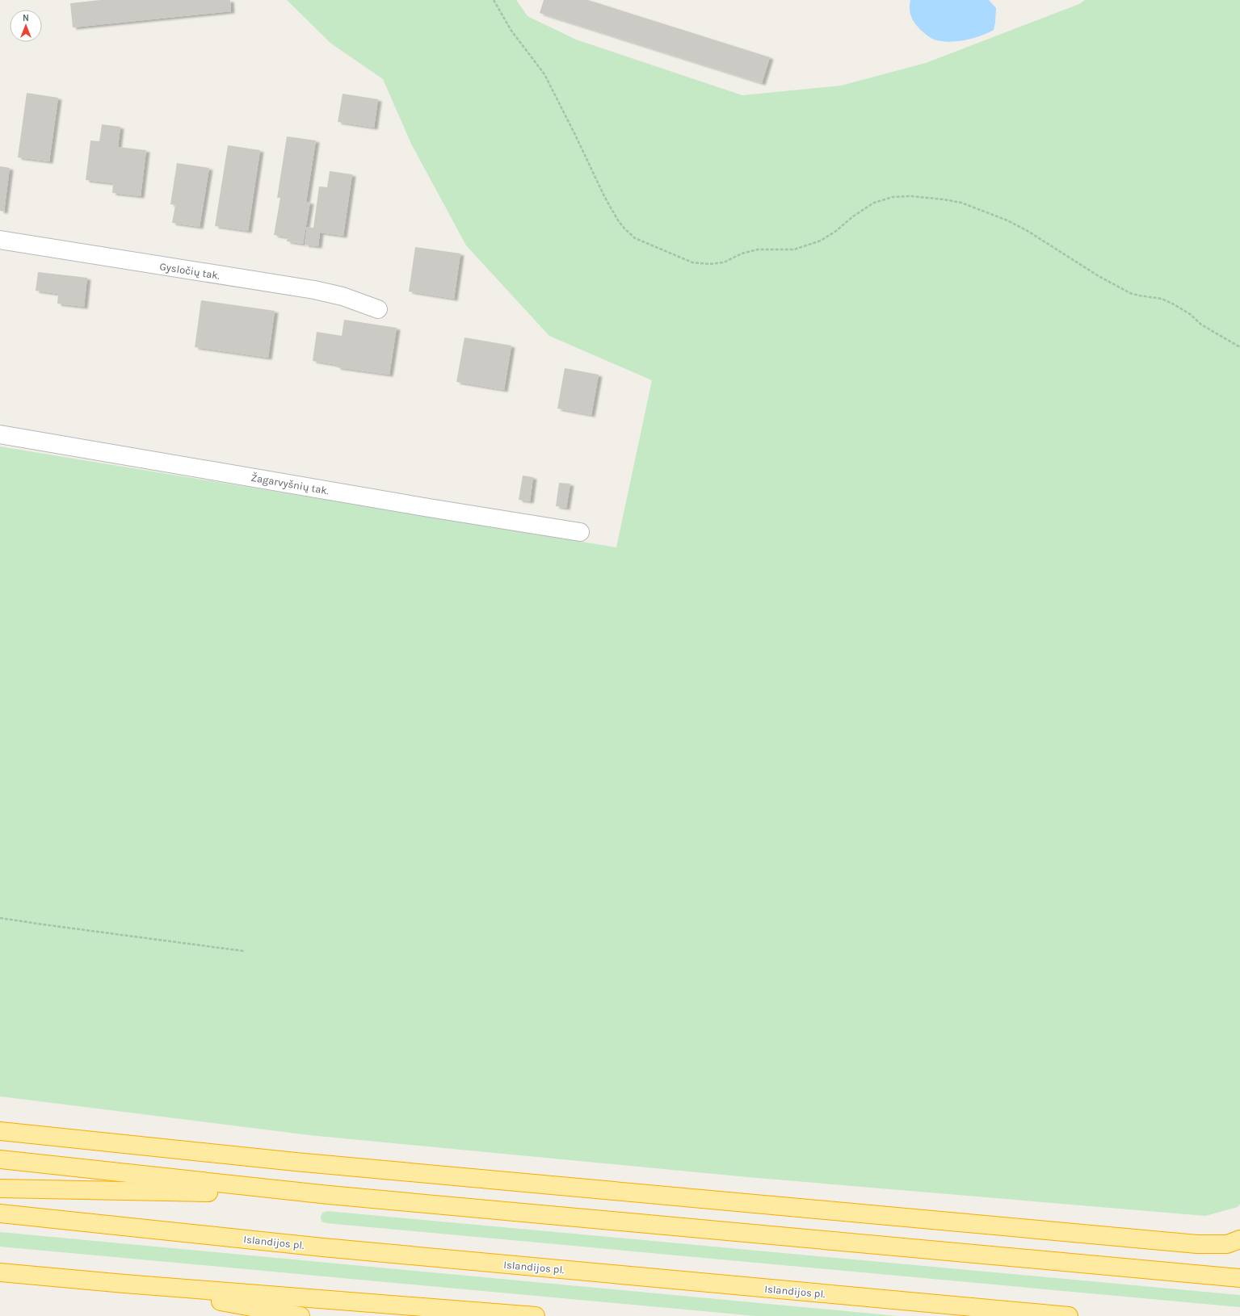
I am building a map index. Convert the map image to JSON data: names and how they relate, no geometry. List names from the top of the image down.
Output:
{
  "streets": {
    "highway": ["Islandijos pl."],
    "street": ["Gysločių tak.", "Žagarvyšnių tak."]
  },
  "north": "top"
}
